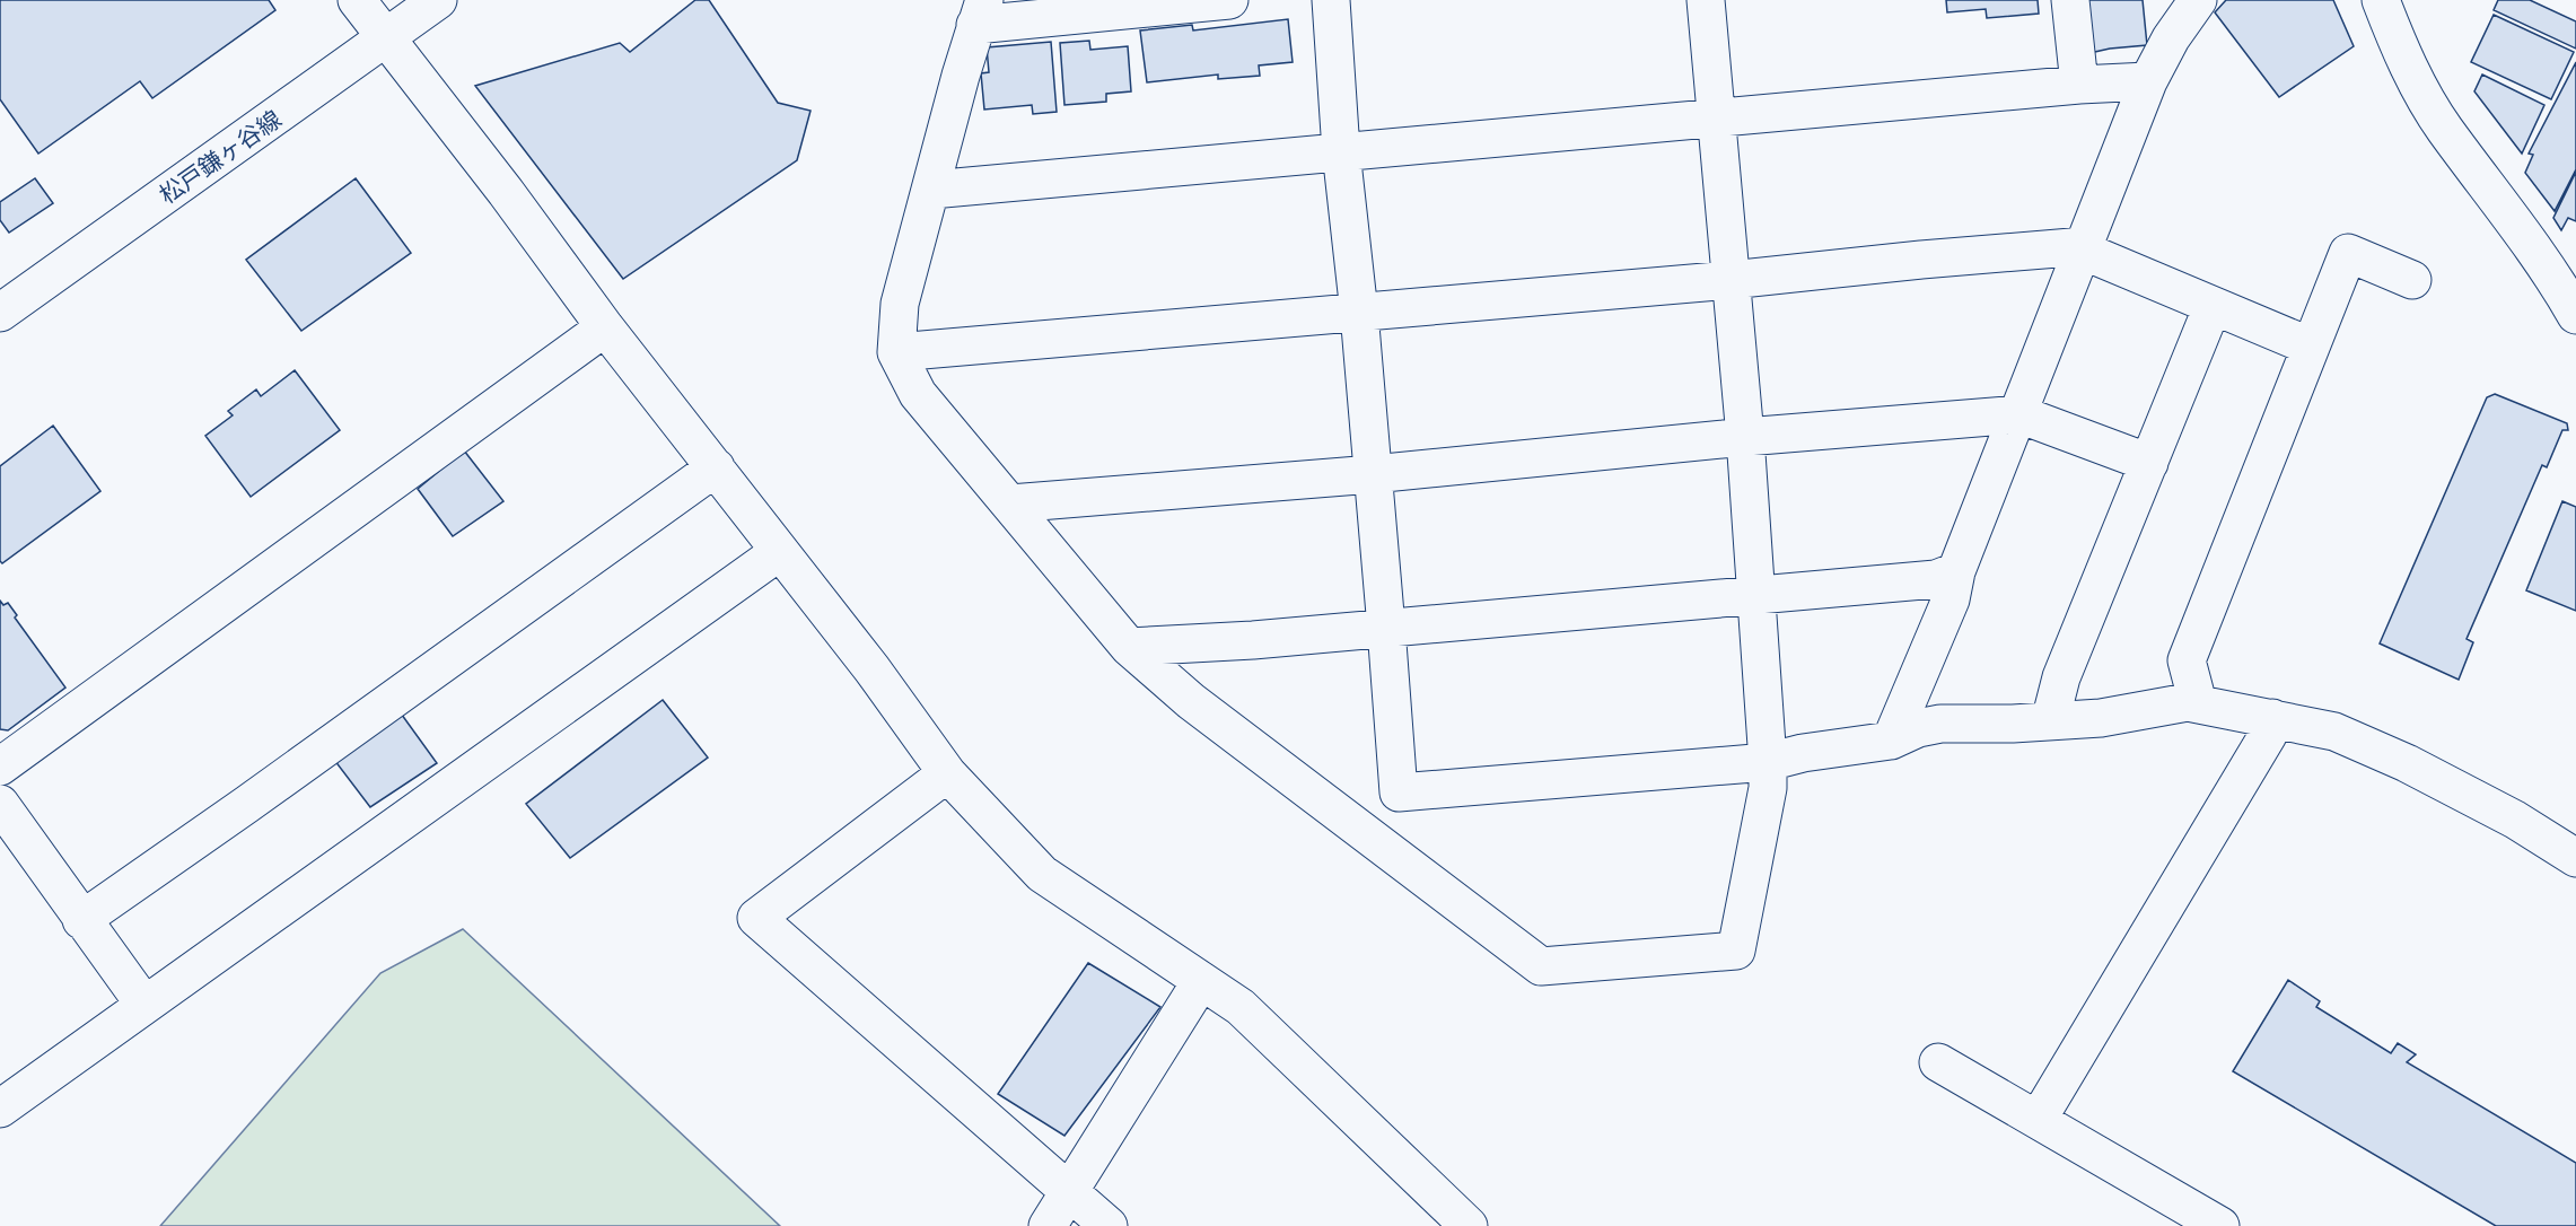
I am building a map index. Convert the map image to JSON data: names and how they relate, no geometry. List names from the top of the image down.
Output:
{
  "streets": {
    "street": ["松戸鎌ヶ谷線"]
  }
}
